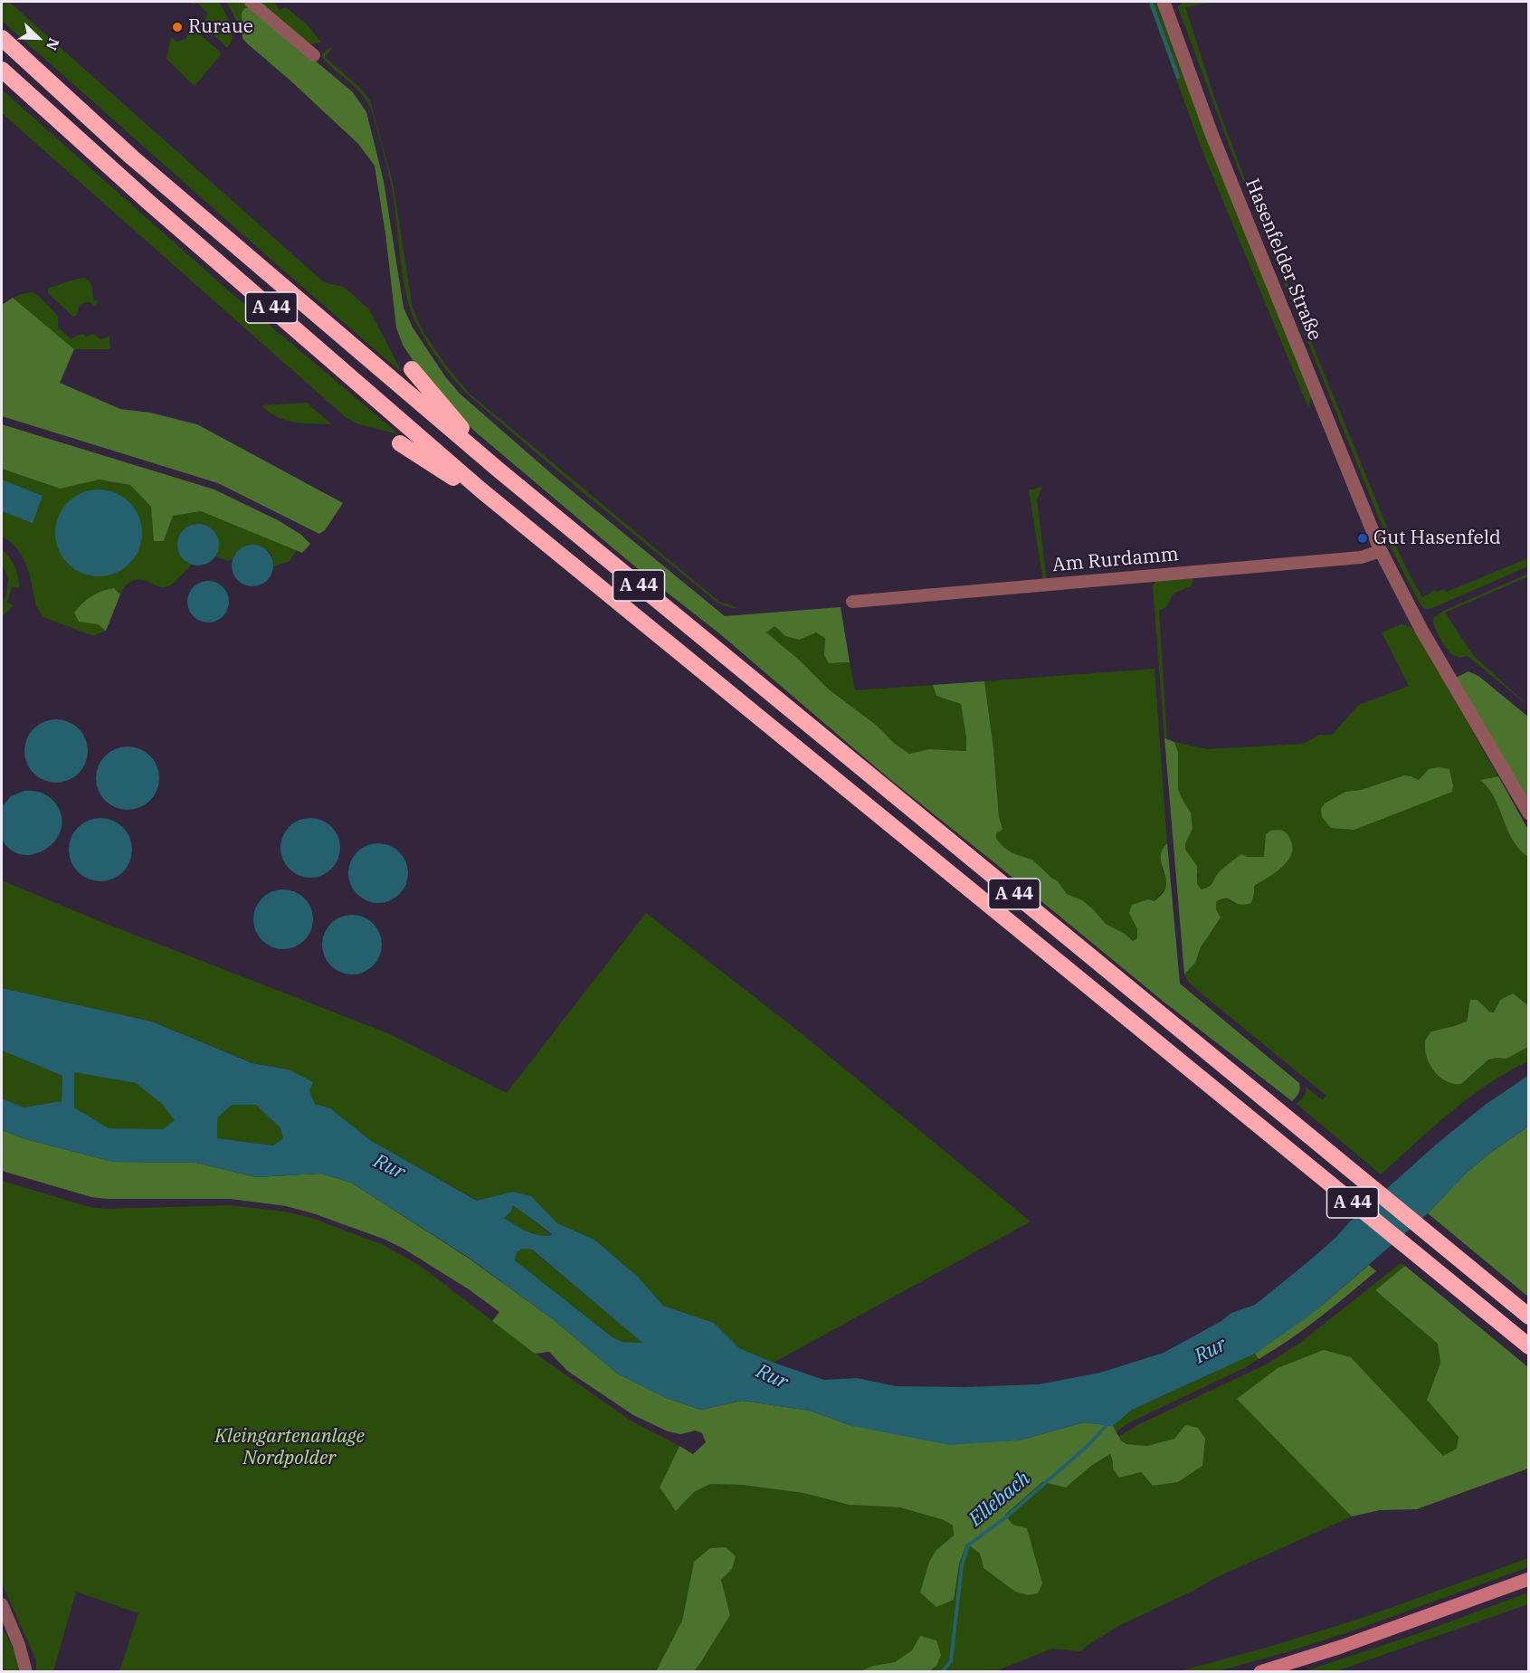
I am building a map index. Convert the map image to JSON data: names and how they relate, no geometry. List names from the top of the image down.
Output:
{
  "streets": {
    "highway": ["A 44"],
    "street": ["Hasenfelder Straße", "Am Rurdamm"]
  },
  "crossings": [
    ["Hasenfelder Straße", "Am Rurdamm"]
  ],
  "water": ["Rur", "Ellebach"],
  "parks": ["Kleingartenanlage Nordpolder"],
  "places": ["Ruraue", "Gut Hasenfeld"],
  "north": "bottom right"
}
